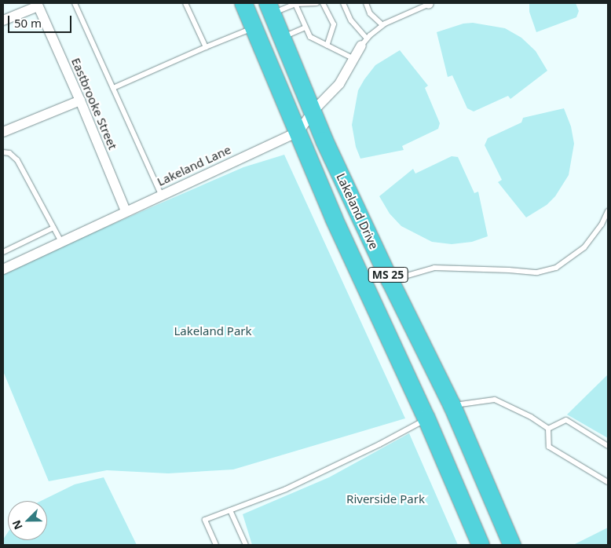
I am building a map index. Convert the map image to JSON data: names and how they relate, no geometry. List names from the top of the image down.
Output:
{
  "streets": {
    "highway": ["Lakeland Drive", "MS 25"],
    "street": ["Eastbrooke Street", "Lakeland Lane"]
  },
  "crossings": [
    ["Eastbrooke Street", "Lakeland Lane"],
    ["Lakeland Lane", "Lakeland Drive"]
  ],
  "parks": ["Lakeland Park", "Riverside Park"],
  "scale_bar": "50 m",
  "north": "bottom left"
}
